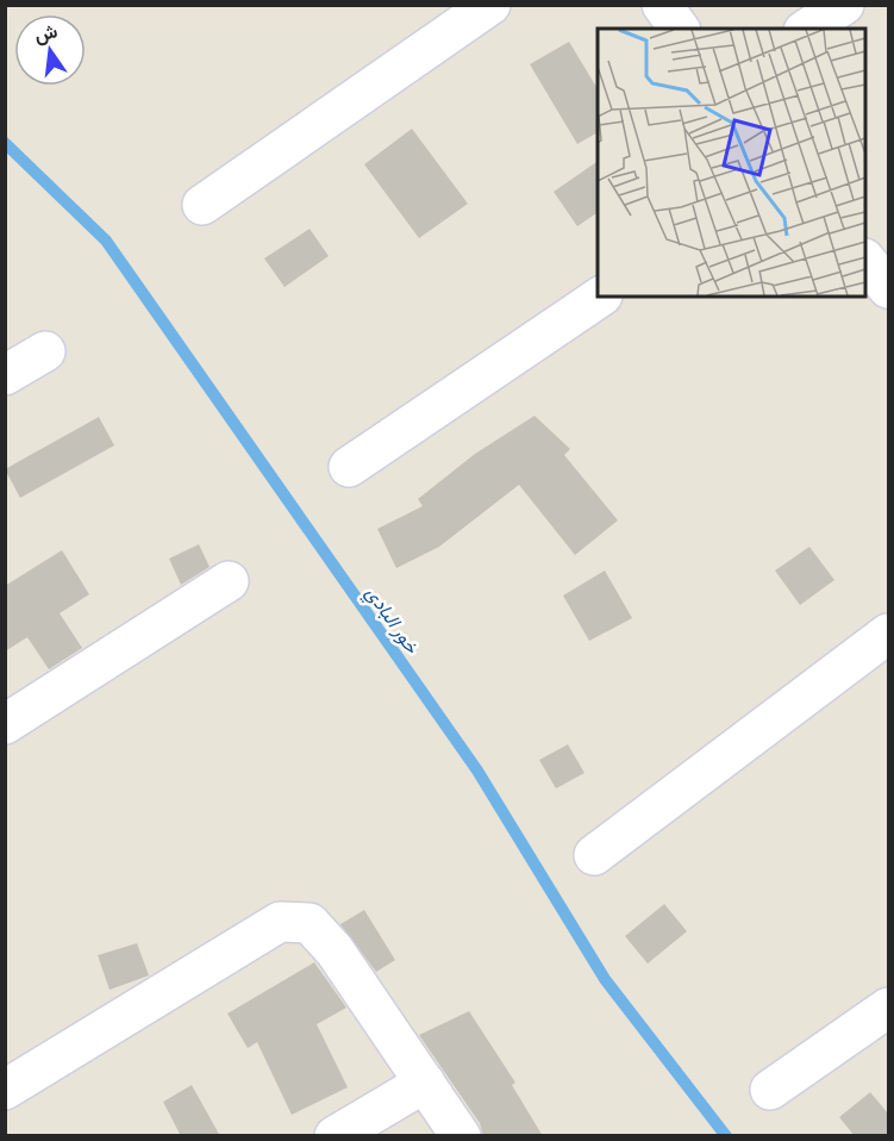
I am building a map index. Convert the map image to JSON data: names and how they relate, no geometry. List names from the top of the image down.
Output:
{
  "water": ["خور البادي"],
  "north": "top"
}
